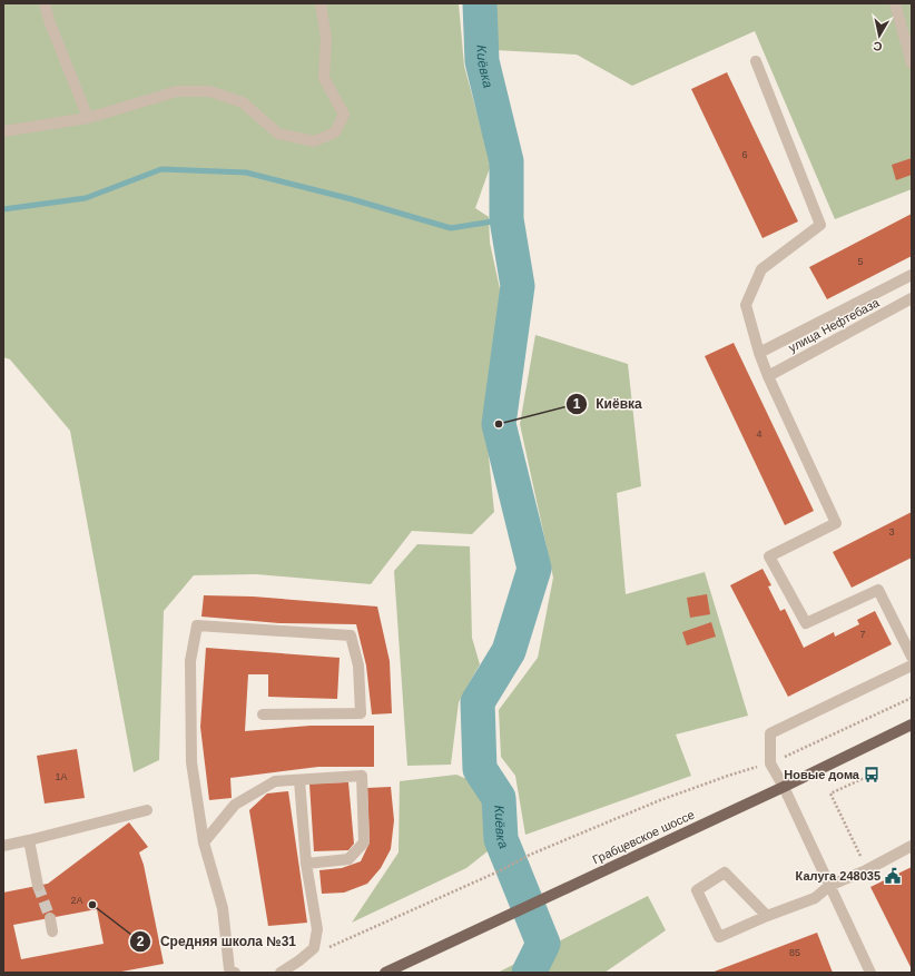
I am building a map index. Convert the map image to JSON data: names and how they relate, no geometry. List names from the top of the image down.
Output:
{
  "streets": {
    "main road": ["Грабцевское шоссе"],
    "street": ["улица Нефтебаза"]
  },
  "water": ["Киёвка"],
  "places": {
    "other": ["Киёвка", "Средняя школа №31"],
    "bus stop": ["Новые дома"],
    "public building": ["Калуга 248035"]
  },
  "house_numbers": [
    "6",
    "5",
    "4",
    "3",
    "7",
    "1А",
    "2А",
    "85"
  ],
  "north": "bottom"
}
